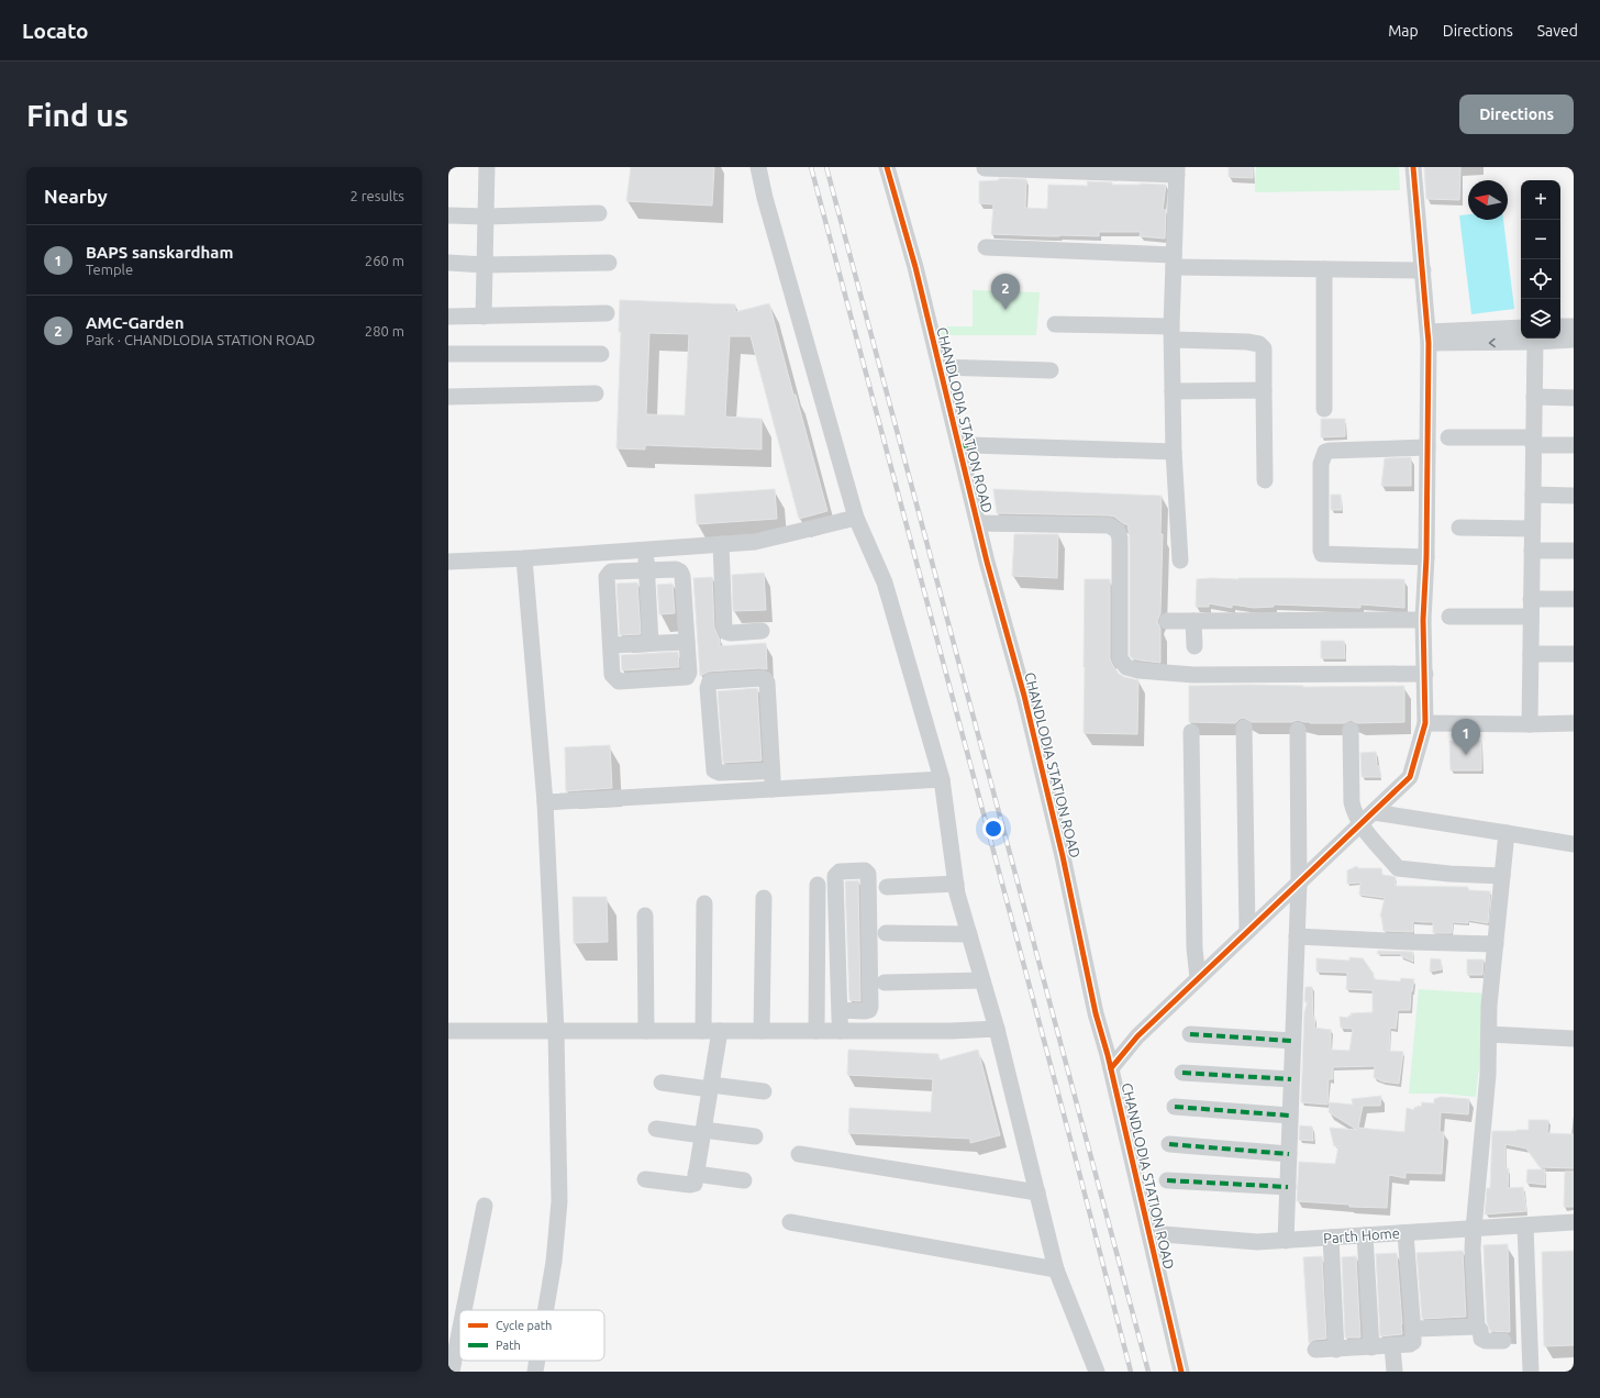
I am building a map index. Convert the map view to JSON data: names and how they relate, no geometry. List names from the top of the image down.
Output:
{
  "streets": {
    "street": ["CHANDLODIA STATION ROAD", "Parth Home"]
  },
  "crossings": [
    ["CHANDLODIA STATION ROAD", "Parth Home"]
  ],
  "legend": ["Cycle path", "Path"],
  "north": "left",
  "page": {
    "header": "Locato",
    "nav": ["Map", "Directions", "Saved"],
    "buttons": "Directions",
    "title": "Find us",
    "heading": ["Nearby", "2 results"],
    "map_buttons": ["+", "−"],
    "list": [
      {
        "mark": "1",
        "name": "BAPS sanskardham",
        "note": "Temple",
        "value": "260 m"
      },
      {
        "mark": "2",
        "name": "AMC-Garden",
        "note": "Park · CHANDLODIA STATION ROAD",
        "value": "280 m"
      }
    ],
    "pins": ["2", "1"]
  }
}
